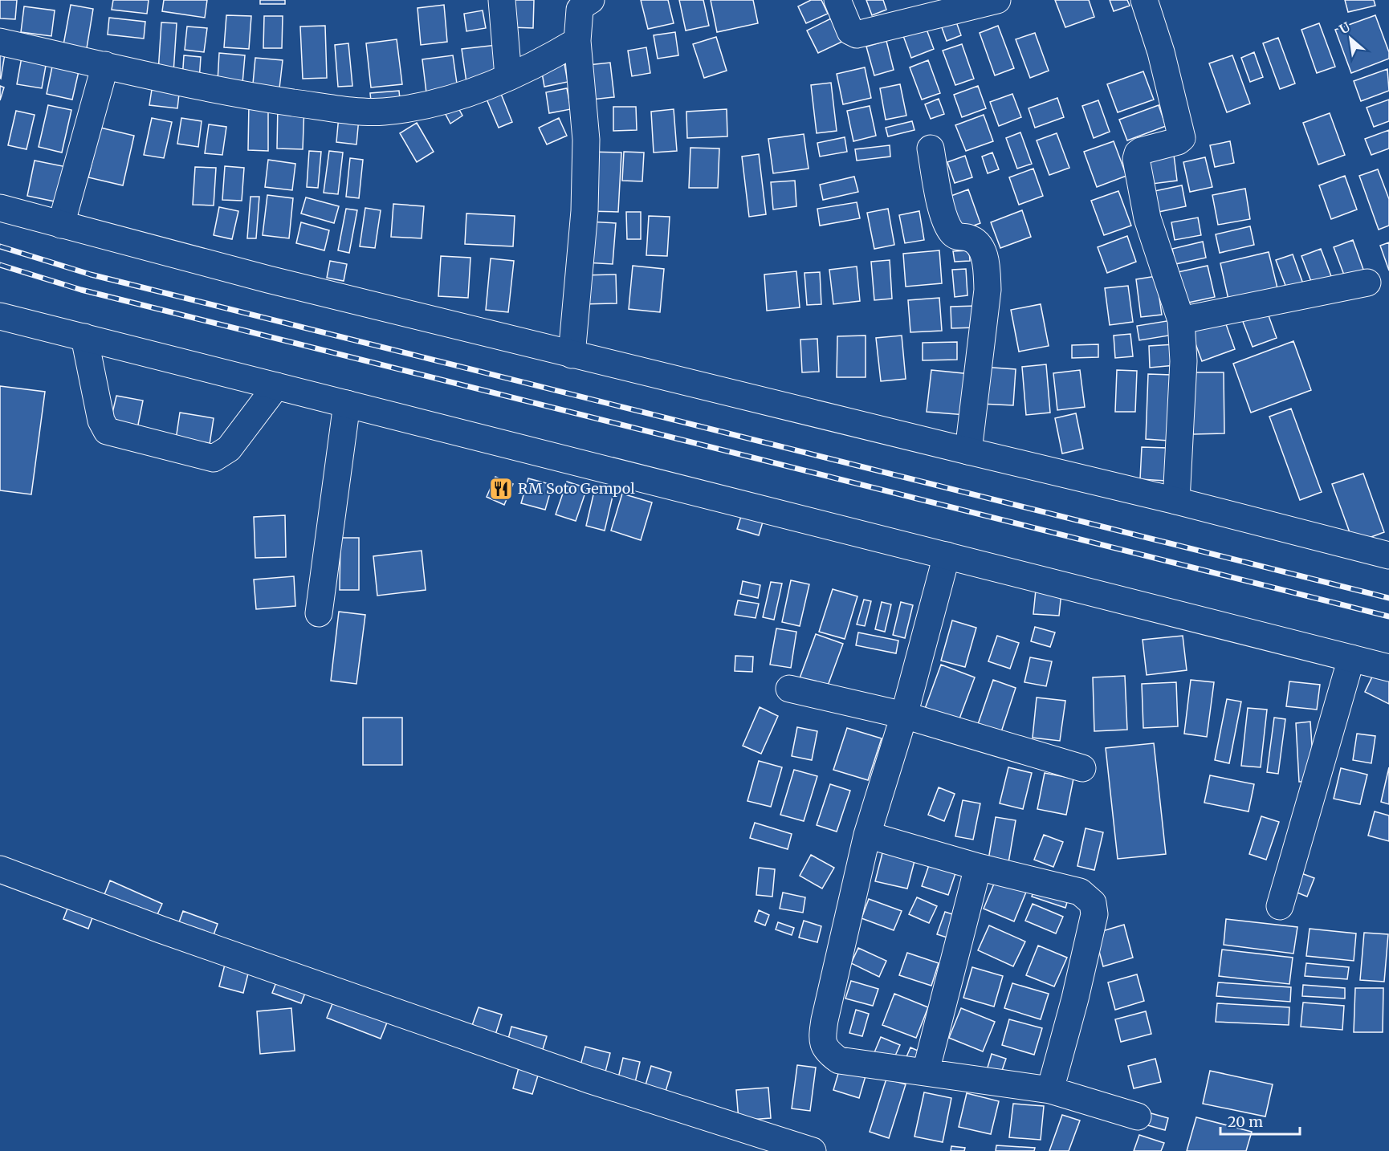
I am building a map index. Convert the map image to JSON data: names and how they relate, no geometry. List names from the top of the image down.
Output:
{
  "places": {
    "restaurant": ["RM Soto Gempol"]
  },
  "scale_bar": "20 m",
  "north": "top left"
}
